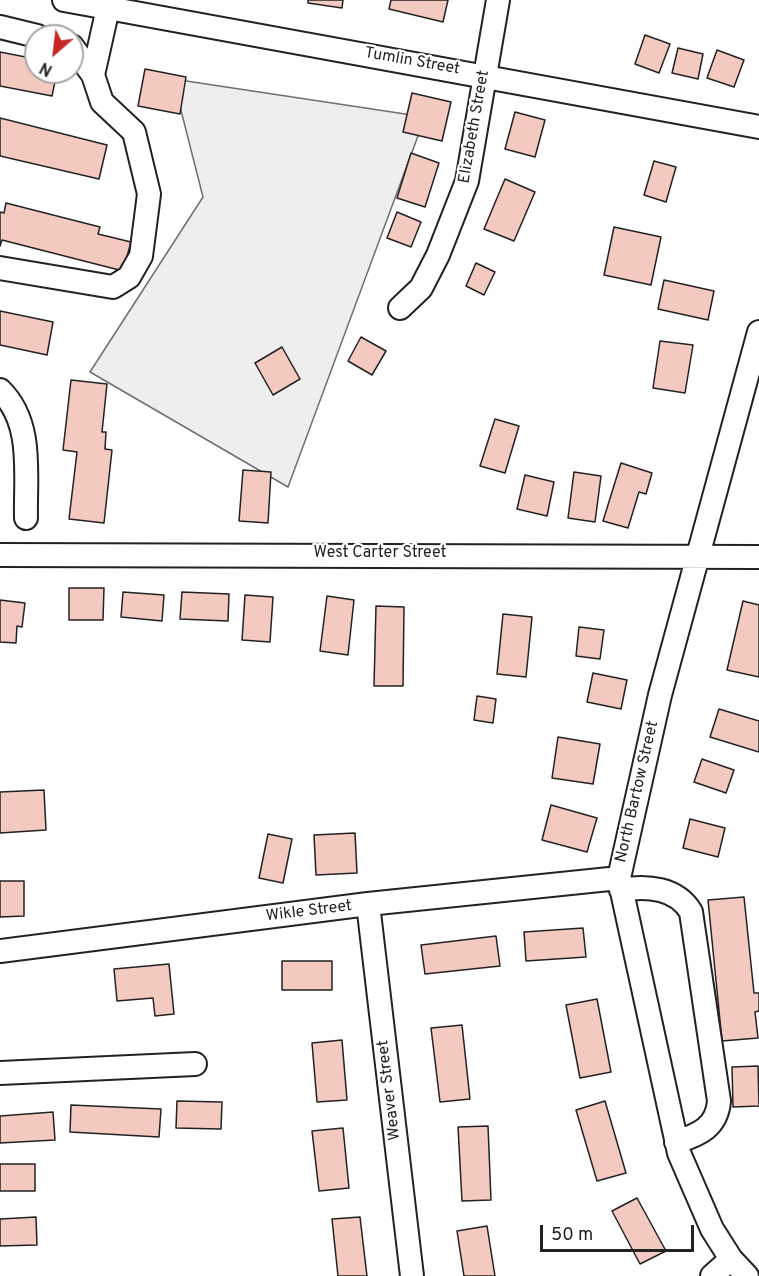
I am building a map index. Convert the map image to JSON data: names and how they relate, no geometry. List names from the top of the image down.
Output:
{
  "streets": {
    "street": [
      "Tumlin Street",
      "Elizabeth Street",
      "West Carter Street",
      "North Bartow Street",
      "Wikle Street",
      "Weaver Street"
    ]
  },
  "crossings": [
    ["Tumlin Street", "Elizabeth Street"],
    ["West Carter Street", "North Bartow Street"],
    ["North Bartow Street", "Wikle Street"],
    ["Wikle Street", "Weaver Street"]
  ],
  "scale_bar": "50 m",
  "north": "bottom left"
}
